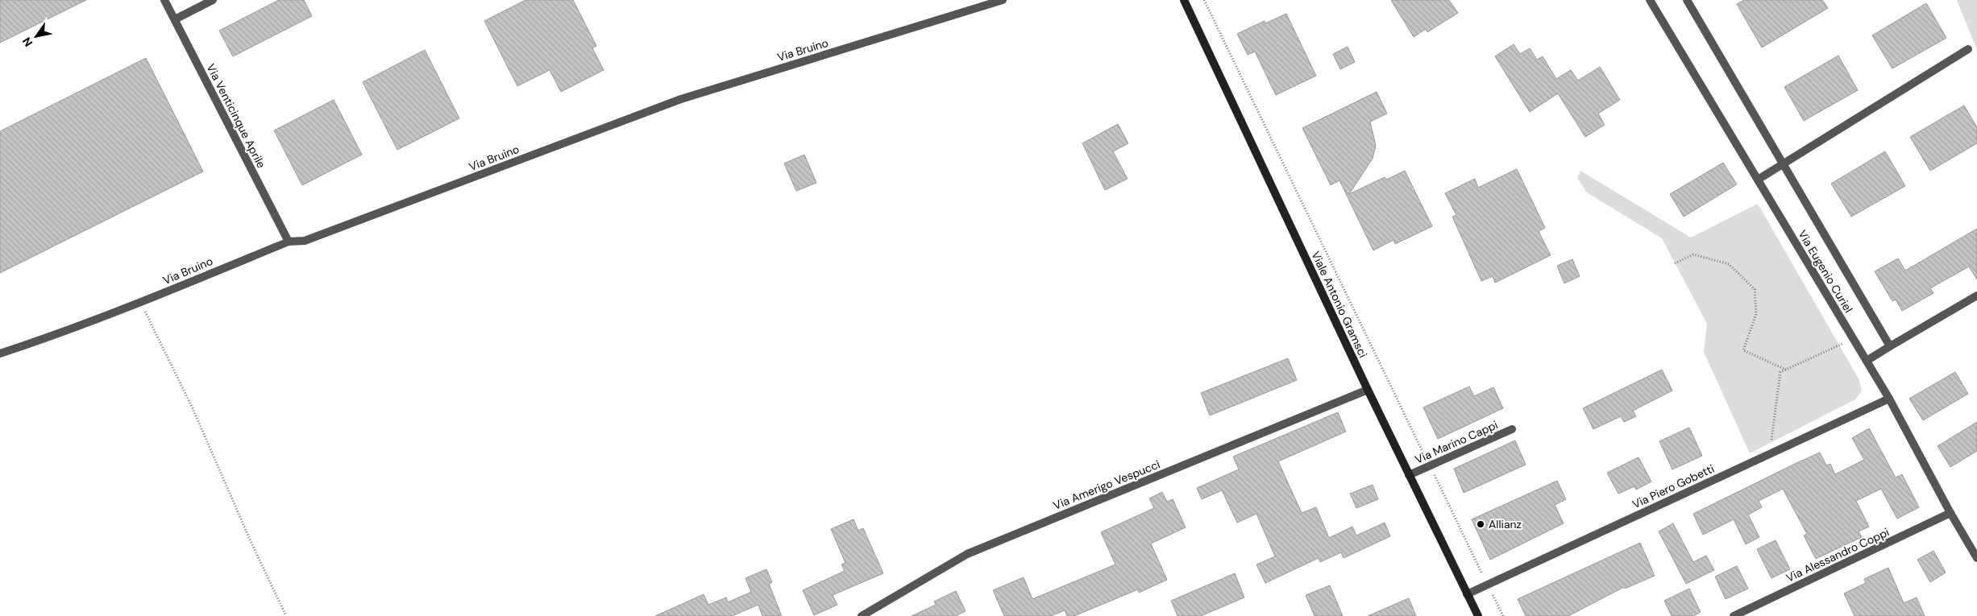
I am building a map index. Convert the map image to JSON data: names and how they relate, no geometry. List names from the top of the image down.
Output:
{
  "streets": {
    "street": [
      "Via Bruino",
      "Via Venticinque Aprile",
      "Via Eugenio Curiel",
      "Viale Antonio Gramsci",
      "Via Marino Cappi",
      "Via Amerigo Vespucci",
      "Via Piero Gobetti",
      "Via Alessandro Coppi"
    ]
  },
  "crossings": [
    ["Via Bruino", "Via Venticinque Aprile"],
    ["Via Eugenio Curiel", "Via Piero Gobetti"],
    ["Via Eugenio Curiel", "Via Alessandro Coppi"],
    ["Viale Antonio Gramsci", "Via Marino Cappi"],
    ["Viale Antonio Gramsci", "Via Amerigo Vespucci"],
    ["Viale Antonio Gramsci", "Via Piero Gobetti"]
  ],
  "places": ["Allianz"],
  "north": "bottom left"
}
